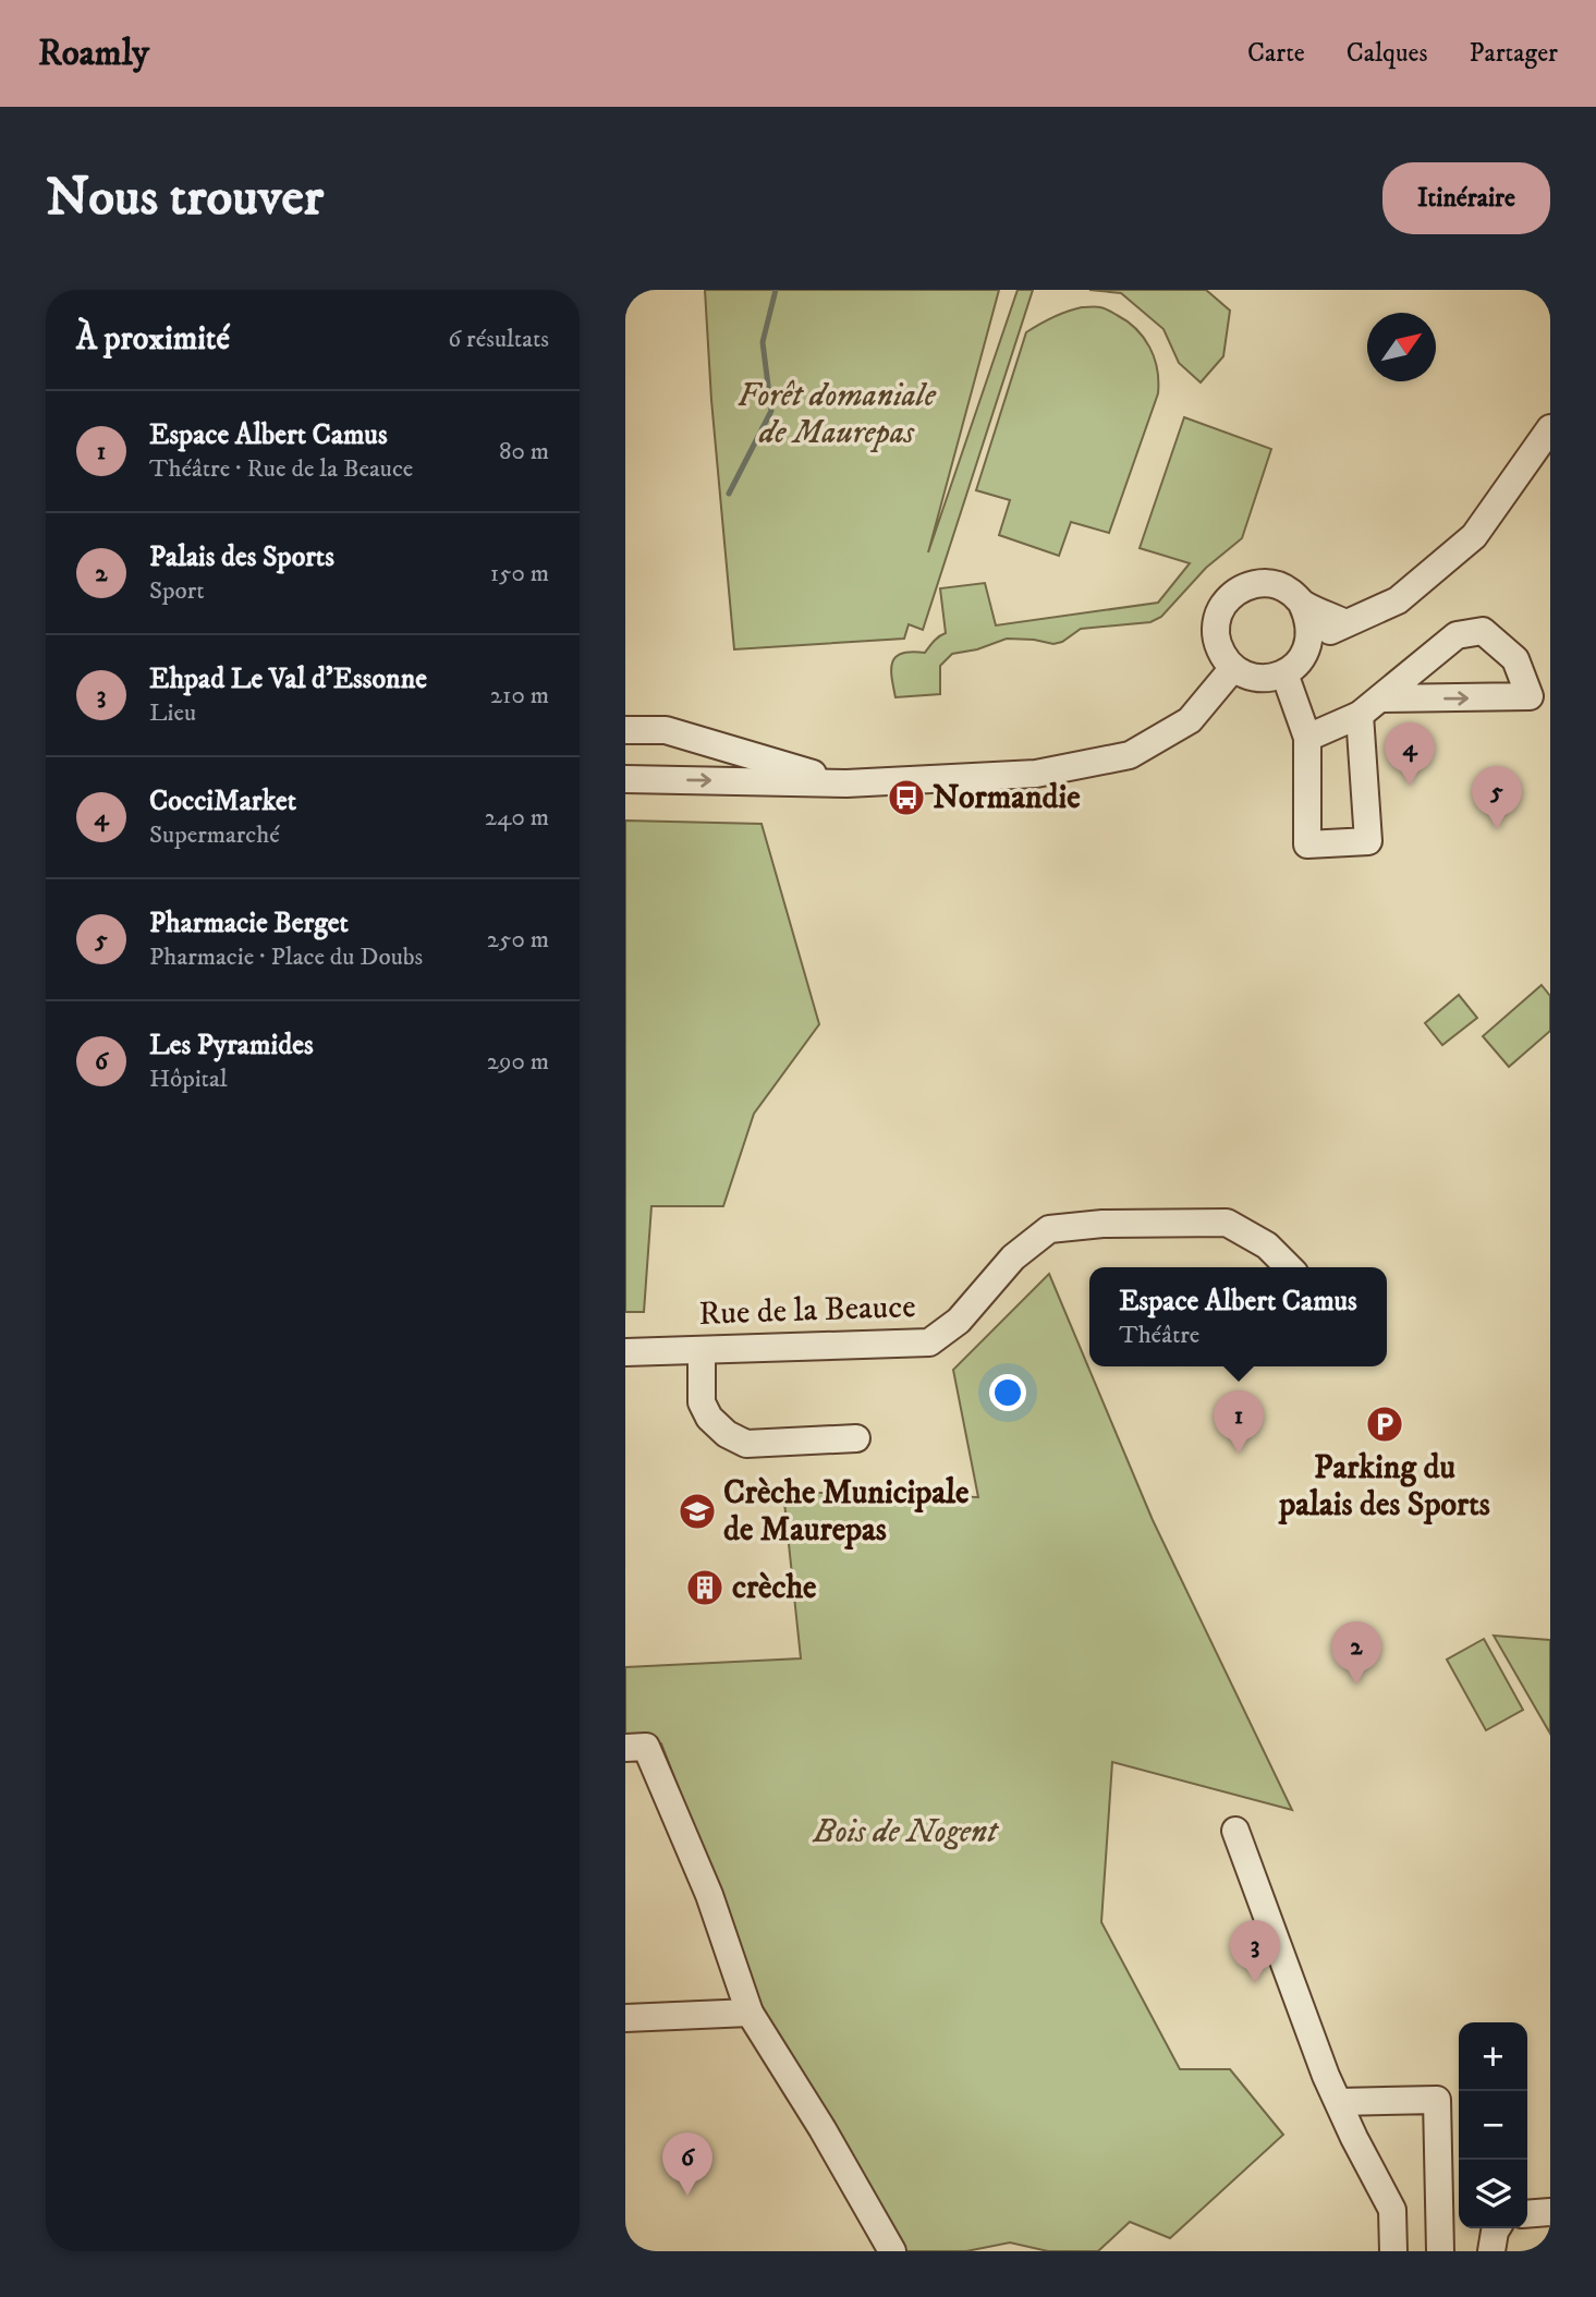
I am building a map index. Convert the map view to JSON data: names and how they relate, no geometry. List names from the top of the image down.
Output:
{
  "streets": {
    "street": ["Rue de la Beauce"]
  },
  "parks": ["Forêt domaniale de Maurepas", "Bois de Nogent"],
  "places": {
    "bus stop": ["Normandie"],
    "parking": ["Parking du palais des Sports"],
    "school or university": ["Crèche Municipale de Maurepas"],
    "building": ["crèche"]
  },
  "north": "top right",
  "page": {
    "header": "Roamly",
    "nav": ["Carte", "Calques", "Partager"],
    "buttons": "Itinéraire",
    "title": "Nous trouver",
    "heading": ["À proximité", "6 résultats"],
    "list": [
      {
        "mark": "1",
        "name": "Espace Albert Camus",
        "note": "Théâtre · Rue de la Beauce",
        "value": "80 m"
      },
      {
        "mark": "2",
        "name": "Palais des Sports",
        "note": "Sport",
        "value": "150 m"
      },
      {
        "mark": "3",
        "name": "Ehpad Le Val d'Essonne",
        "note": "Lieu",
        "value": "210 m"
      },
      {
        "mark": "4",
        "name": "CocciMarket",
        "note": "Supermarché",
        "value": "240 m"
      },
      {
        "mark": "5",
        "name": "Pharmacie Berget",
        "note": "Pharmacie · Place du Doubs",
        "value": "250 m"
      },
      {
        "mark": "6",
        "name": "Les Pyramides",
        "note": "Hôpital",
        "value": "290 m"
      }
    ],
    "pins": [
      "4",
      "5",
      "1",
      "2",
      "3",
      "6"
    ],
    "popup": ["Espace Albert Camus", "Théâtre"],
    "map_buttons": ["+", "−"]
  }
}
